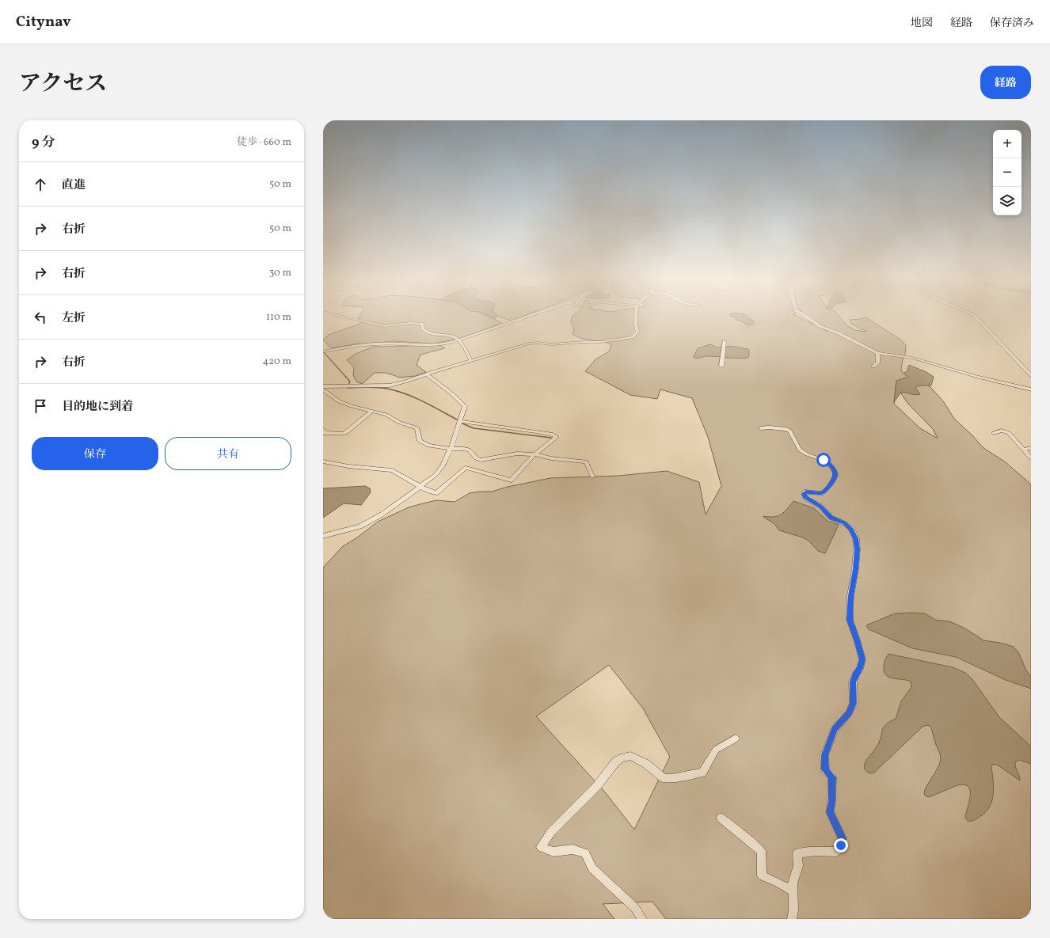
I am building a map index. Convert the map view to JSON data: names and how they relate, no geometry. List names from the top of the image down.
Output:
{
  "page": {
    "header": "Citynav",
    "nav": ["地図", "経路", "保存済み"],
    "title": "アクセス",
    "buttons": [
      "経路",
      ["保存", "共有"]
    ],
    "heading": ["9 分", "徒歩 · 660 m"],
    "map_buttons": ["+", "−"],
    "list": [
      ["直進", "50 m"],
      ["右折", "50 m"],
      ["右折", "30 m"],
      ["左折", "110 m"],
      ["右折", "420 m"],
      "目的地に到着"
    ]
  }
}
